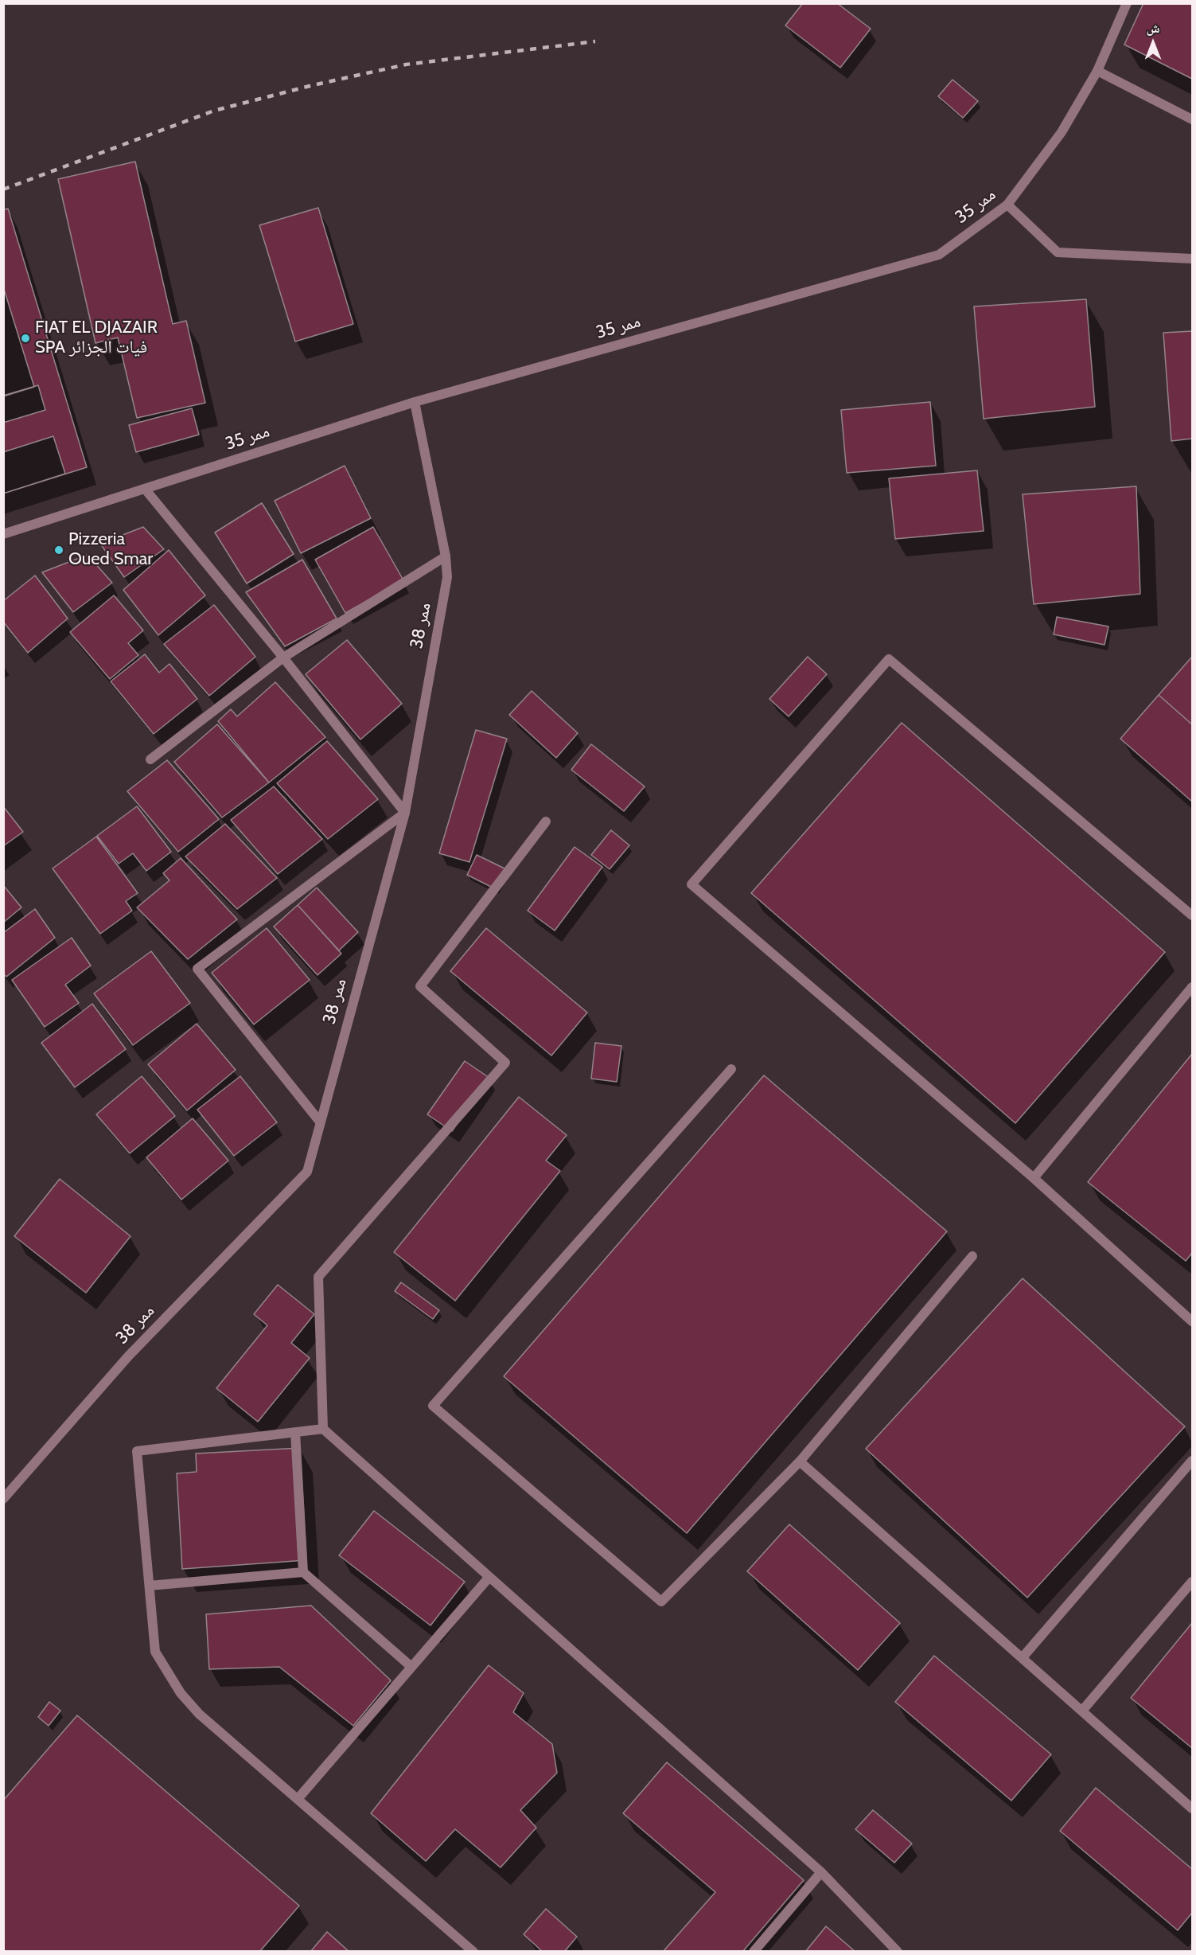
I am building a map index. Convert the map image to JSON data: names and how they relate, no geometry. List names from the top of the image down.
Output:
{
  "streets": {
    "street": ["ممر 35", "ممر 38"]
  },
  "crossings": [
    ["ممر 35", "ممر 38"]
  ],
  "places": ["FIAT EL DJAZAIR SPA فيات الجزائر", "Pizzeria Oued Smar"],
  "north": "top"
}
